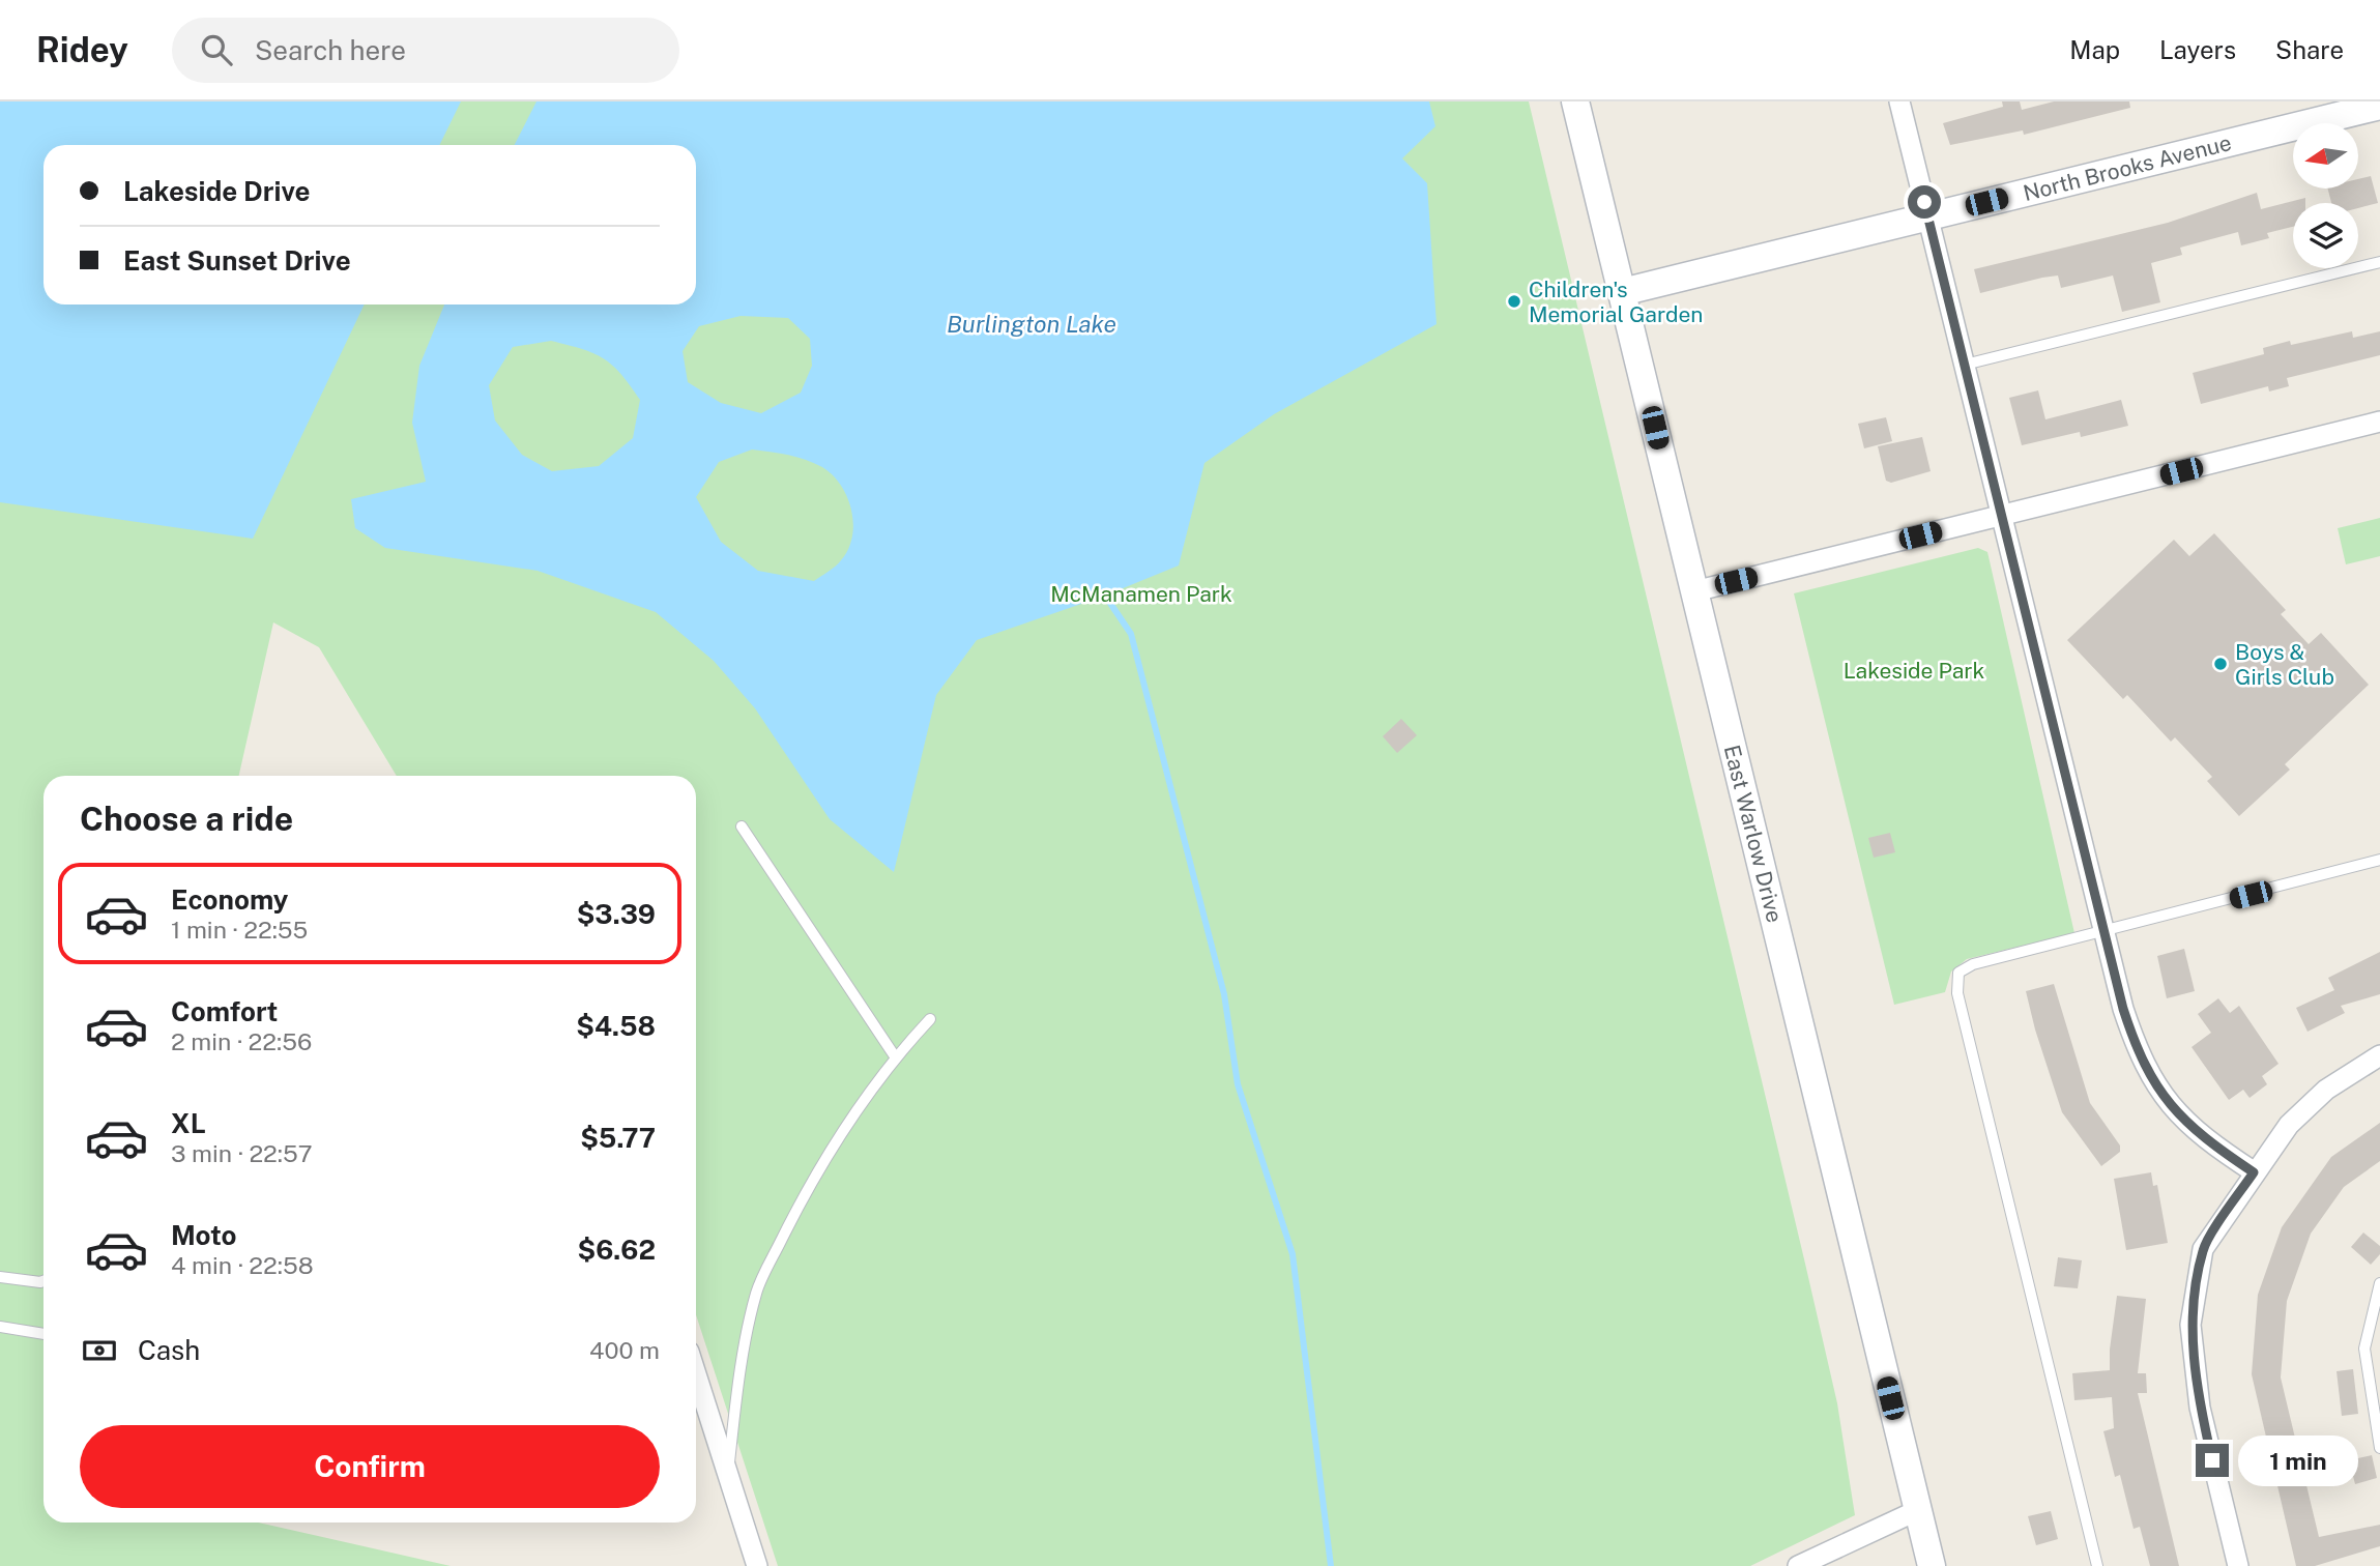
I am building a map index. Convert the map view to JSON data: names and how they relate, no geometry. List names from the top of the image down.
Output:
{
  "streets": {
    "street": ["North Brooks Avenue", "East Warlow Drive"]
  },
  "crossings": [
    ["North Brooks Avenue", "East Warlow Drive"]
  ],
  "water": ["Burlington Lake"],
  "parks": ["McManamen Park", "Lakeside Park"],
  "places": ["Children's Memorial Garden", "Boys & Girls Club"],
  "north": "left",
  "page": {
    "header": "Ridey",
    "search": "Search here",
    "nav": ["Map", "Layers", "Share"],
    "banner": ["Lakeside Drive", "East Sunset Drive"],
    "heading": "Choose a ride",
    "list": [
      {
        "name": "Economy",
        "note": "1 min · 22:55",
        "value": "$3.39"
      },
      {
        "name": "Comfort",
        "note": "2 min · 22:56",
        "value": "$4.58"
      },
      {
        "name": "XL",
        "note": "3 min · 22:57",
        "value": "$5.77"
      },
      {
        "name": "Moto",
        "note": "4 min · 22:58",
        "value": "$6.62"
      }
    ],
    "pay": ["Cash", "400 m"],
    "buttons": "Confirm",
    "bubble": "1 min"
  }
}
